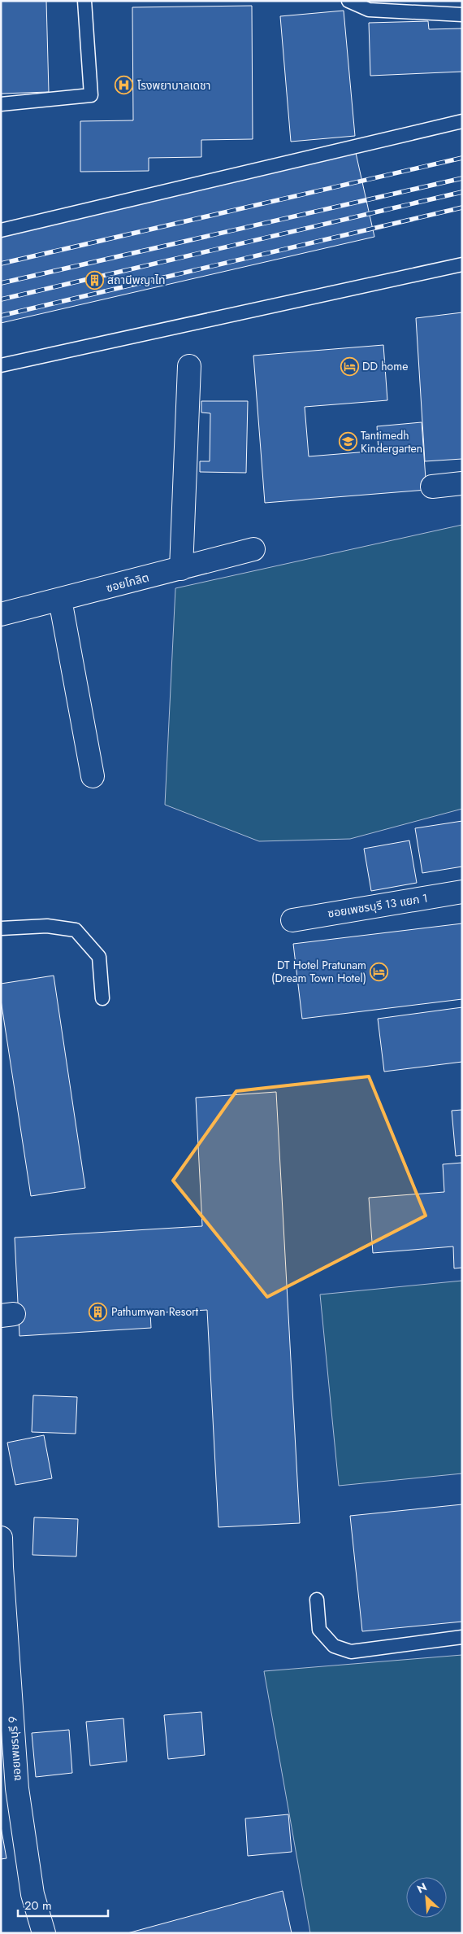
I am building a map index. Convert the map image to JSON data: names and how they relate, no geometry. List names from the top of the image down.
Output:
{
  "streets": {
    "street": ["ซอยโกลิต", "ซอยเพชรบุรี 13 แยก 1", "ซอยเพชรบุรี 9"]
  },
  "places": {
    "hospital": ["โรงพยาบาลเดชา"],
    "building": ["สถานีพญาไท", "Pathumwan Resort"],
    "hotel": ["DD home", "DT Hotel Pratunam (Dream Town Hotel)"],
    "school or university": ["Tantimedh Kindergarten"]
  },
  "scale_bar": "20 m",
  "north": "top left"
}
